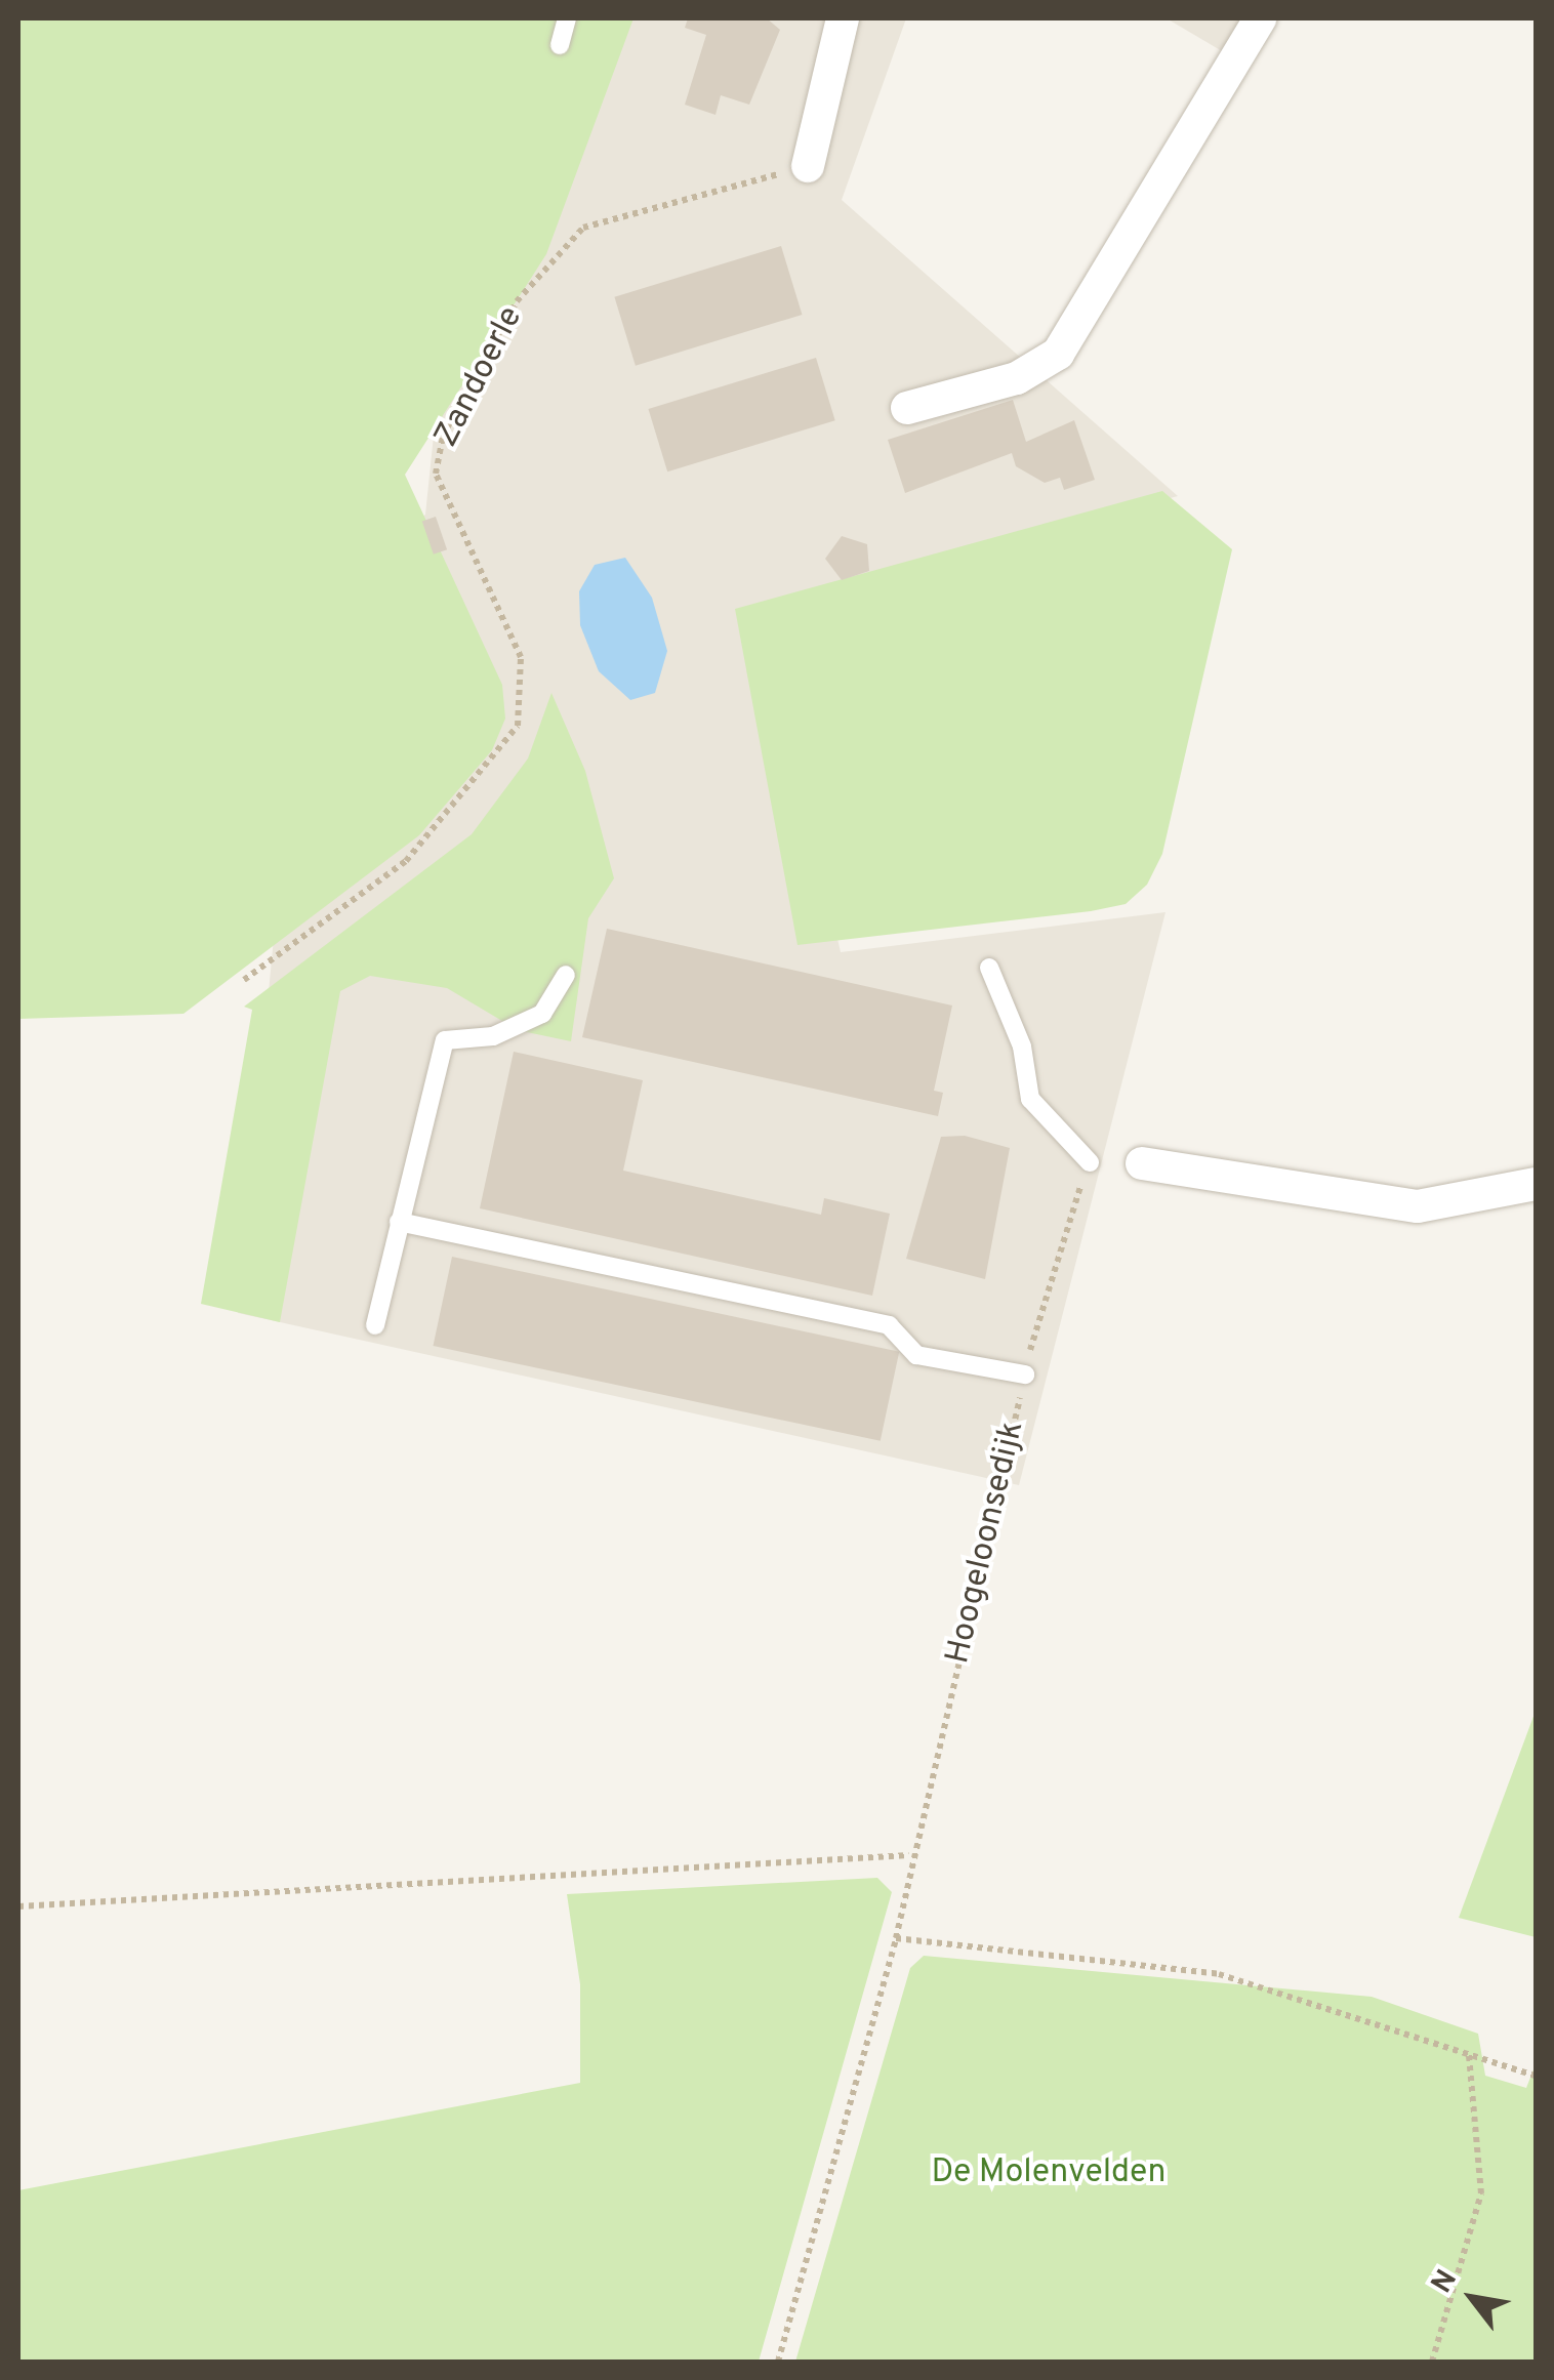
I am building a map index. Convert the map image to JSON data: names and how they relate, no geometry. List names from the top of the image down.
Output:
{
  "streets": {
    "path": ["Zandoerle", "Hoogeloonsedijk"]
  },
  "parks": ["De Molenvelden"],
  "north": "top left"
}
